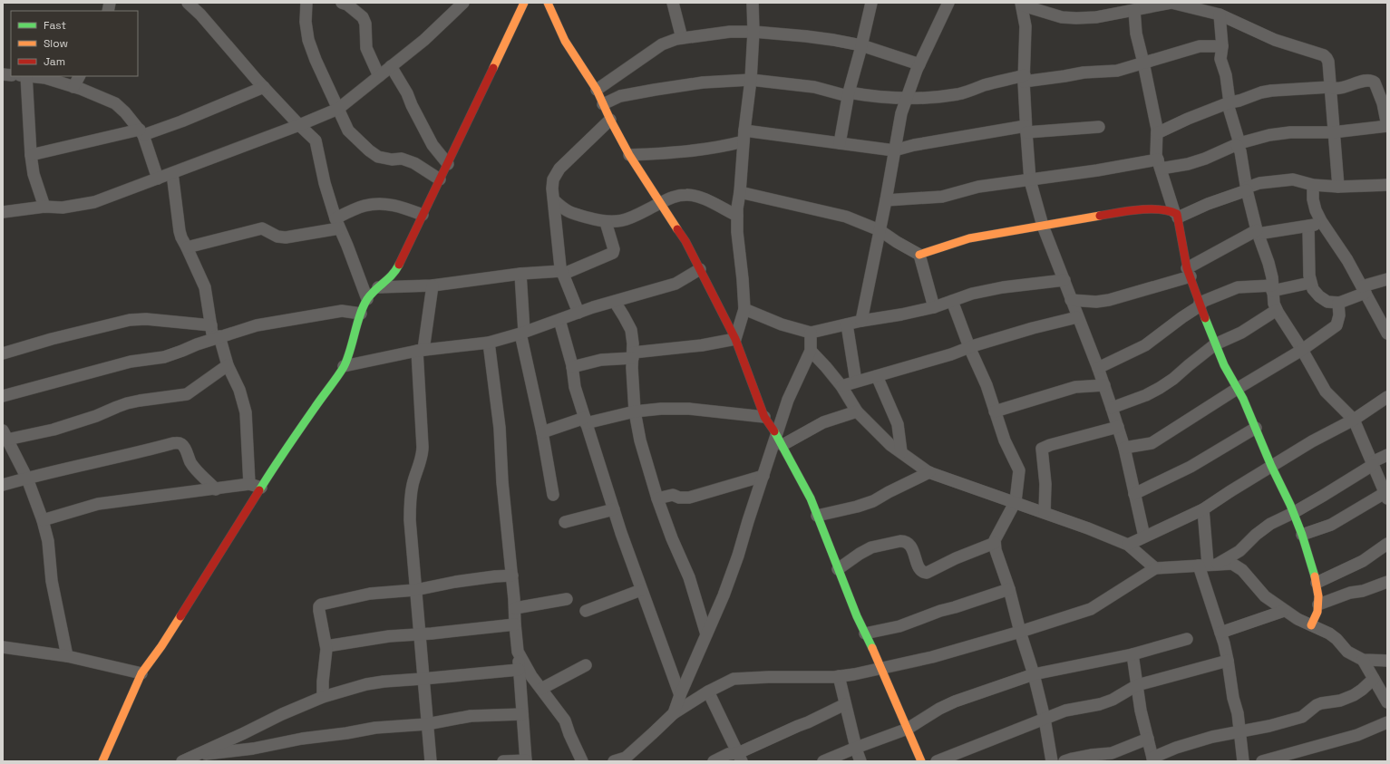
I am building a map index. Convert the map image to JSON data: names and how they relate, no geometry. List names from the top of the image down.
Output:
{
  "legend": ["Fast", "Slow", "Jam"]
}
